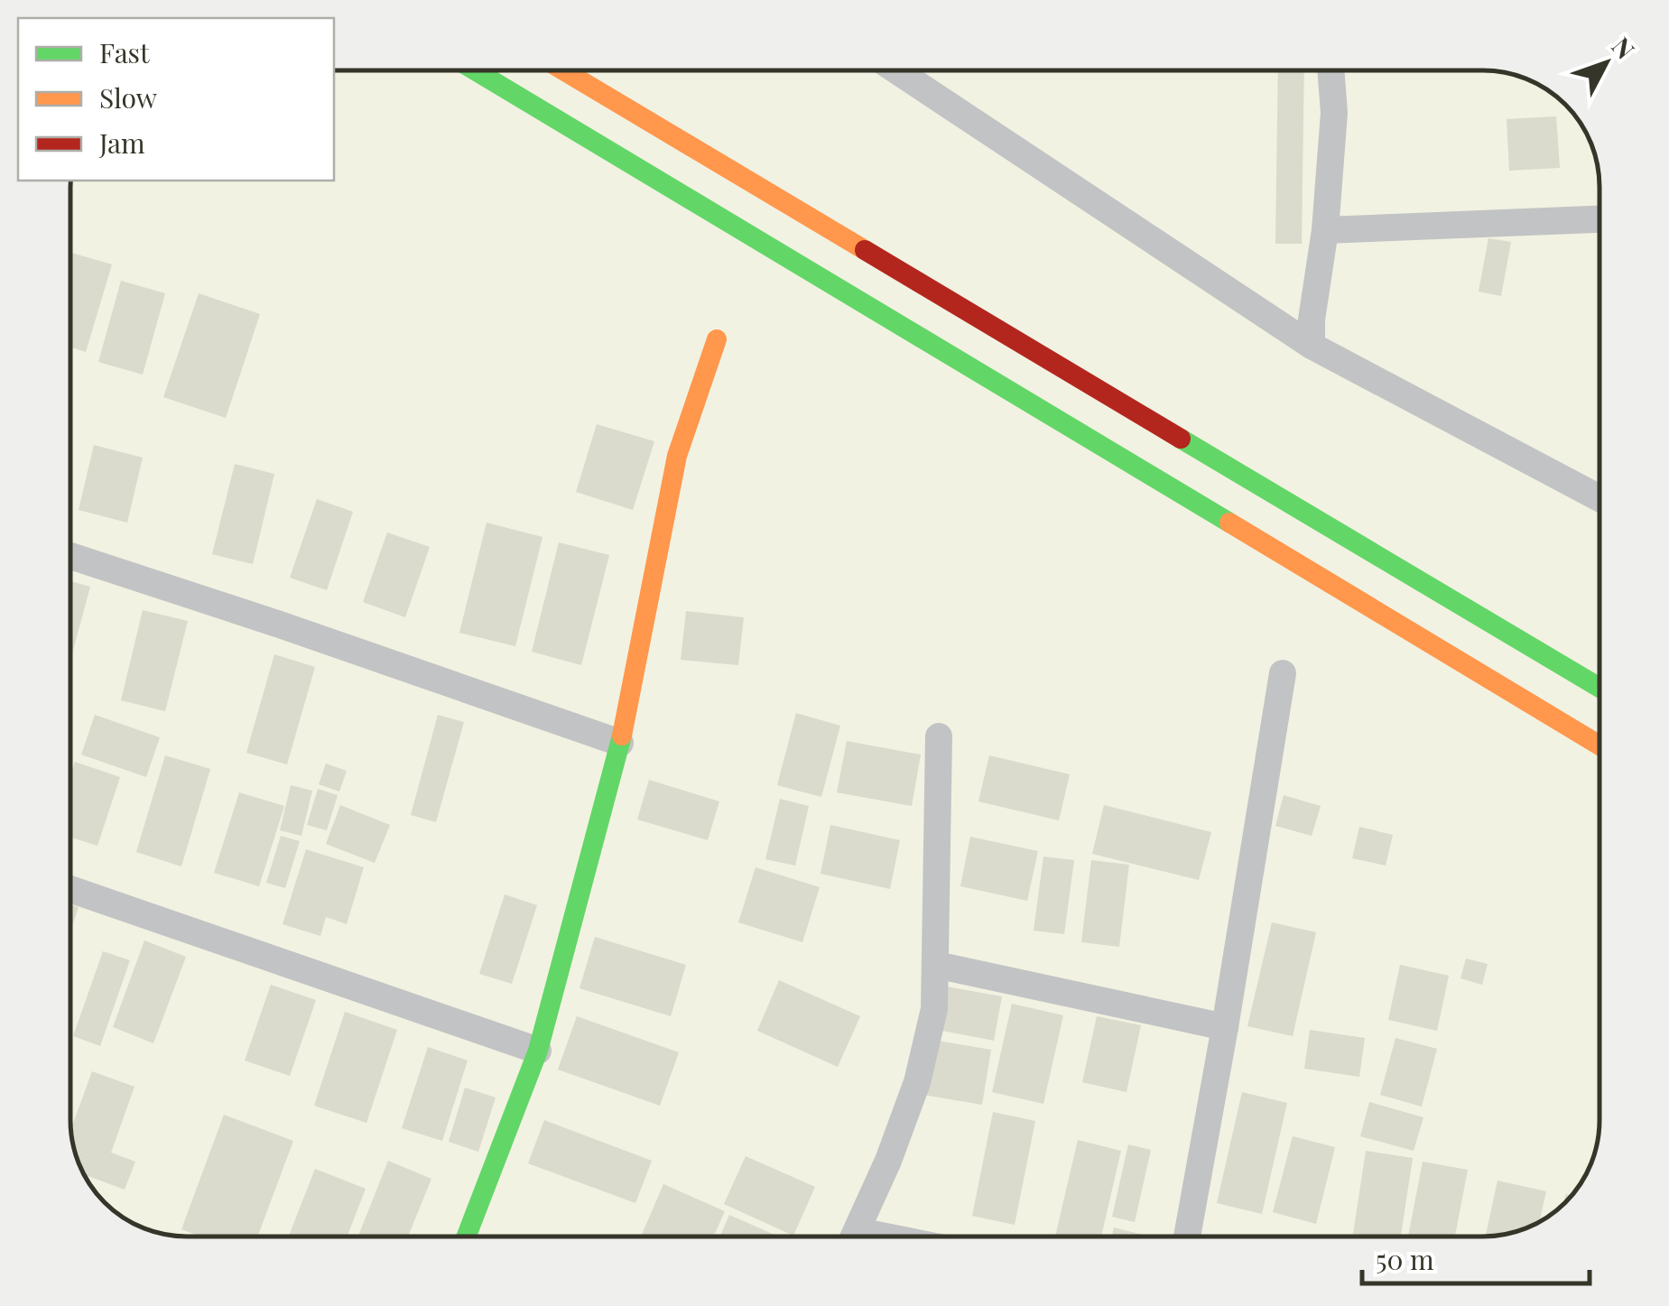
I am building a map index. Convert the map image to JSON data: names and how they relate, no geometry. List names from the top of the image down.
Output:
{
  "legend": ["Fast", "Slow", "Jam"],
  "scale_bar": "50 m",
  "north": "top right"
}
